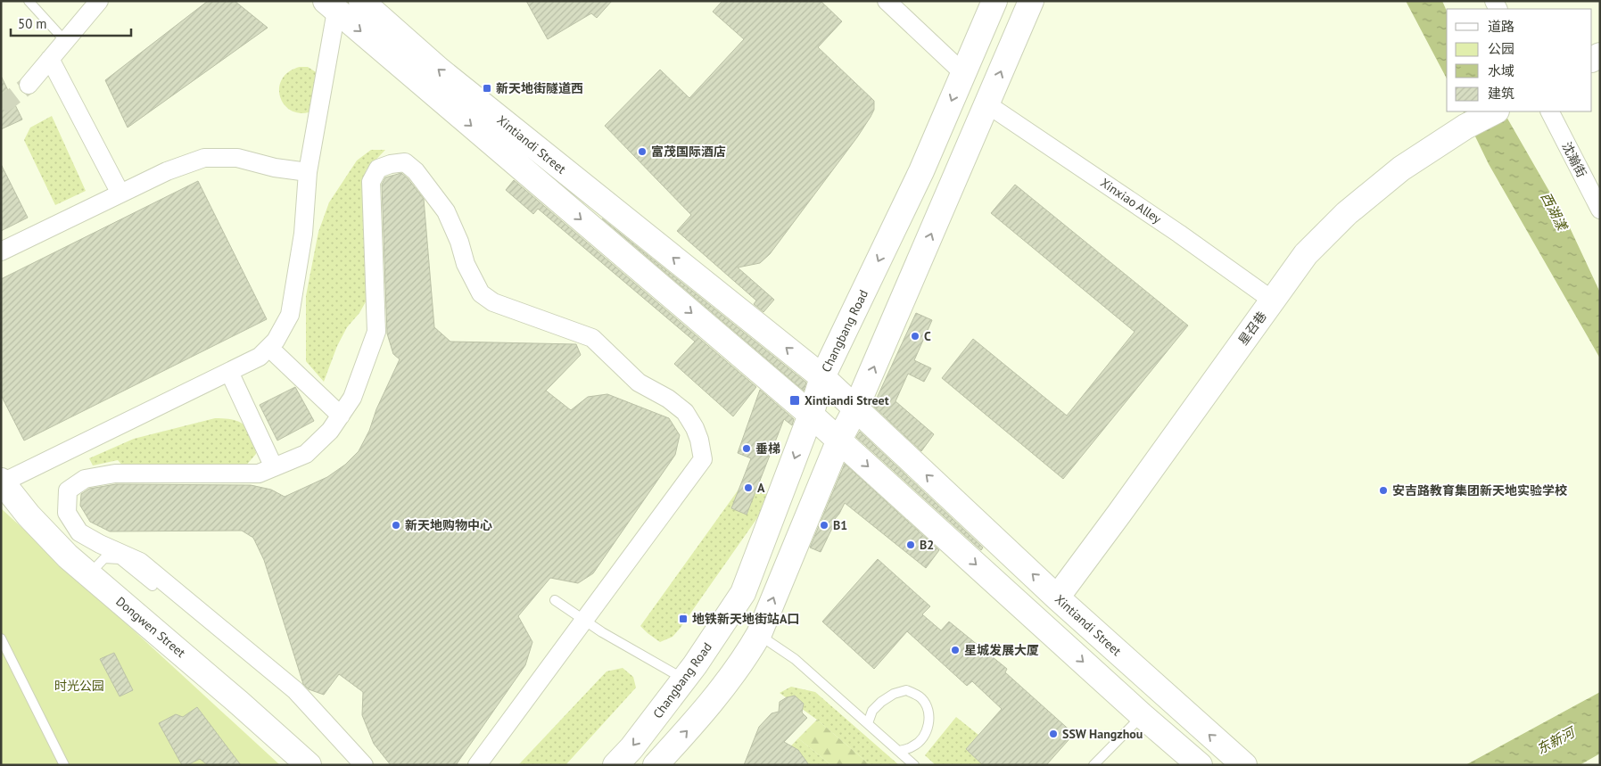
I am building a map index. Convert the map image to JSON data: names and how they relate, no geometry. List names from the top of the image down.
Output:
{
  "streets": {
    "main road": [
      "Xintiandi Street",
      "星召巷",
      "Changbang Road",
      "Dongwen Street"
    ],
    "street": ["沈瀚街", "Xinxiao Alley"]
  },
  "crossings": [
    ["Xintiandi Street", "星召巷"],
    ["Xintiandi Street", "Changbang Road"],
    ["Xinxiao Alley", "星召巷"]
  ],
  "water": ["西湖漾", "东新河"],
  "parks": ["时光公园"],
  "places": {
    "transit": ["新天地街隧道西", "Xintiandi Street", "地铁新天地街站A口"],
    "other": [
      "富茂国际酒店",
      "C",
      "垂梯",
      "A",
      "安吉路教育集团新天地实验学校",
      "新天地购物中心",
      "B1",
      "B2",
      "星城发展大厦",
      "SSW Hangzhou"
    ]
  },
  "legend": [
    "道路",
    "公园",
    "水域",
    "建筑"
  ],
  "scale_bar": "50 m"
}
